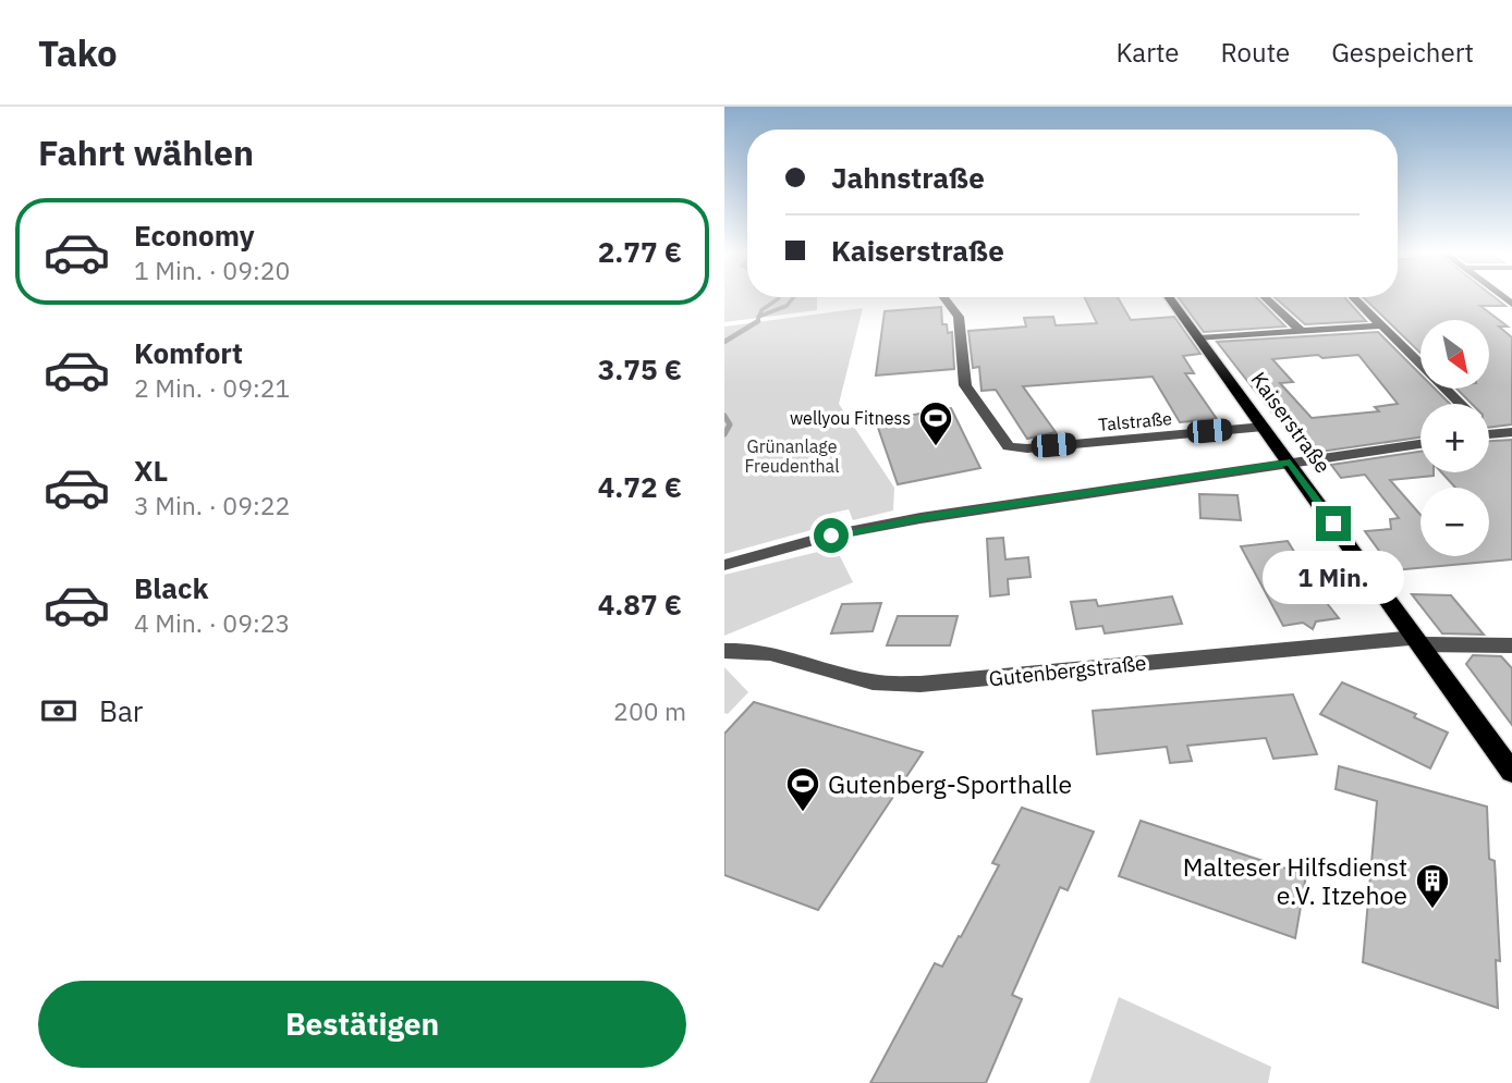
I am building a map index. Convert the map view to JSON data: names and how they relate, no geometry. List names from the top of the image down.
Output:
{
  "streets": {
    "main road": ["Kaiserstraße"],
    "street": ["Talstraße", "Gutenbergstraße"]
  },
  "crossings": [
    ["Talstraße", "Kaiserstraße"],
    ["Kaiserstraße", "Gutenbergstraße"]
  ],
  "parks": ["Grünanlage Freudenthal"],
  "places": {
    "sports": ["wellyou Fitness", "Gutenberg-Sporthalle"],
    "building": ["Malteser Hilfsdienst e.V. Itzehoe"]
  },
  "north": "bottom right",
  "page": {
    "header": "Tako",
    "nav": ["Karte", "Route", "Gespeichert"],
    "heading": "Fahrt wählen",
    "banner": ["Jahnstraße", "Kaiserstraße"],
    "list": [
      {
        "name": "Economy",
        "note": "1 Min. · 09:20",
        "value": "2.77 €"
      },
      {
        "name": "Komfort",
        "note": "2 Min. · 09:21",
        "value": "3.75 €"
      },
      {
        "name": "XL",
        "note": "3 Min. · 09:22",
        "value": "4.72 €"
      },
      {
        "name": "Black",
        "note": "4 Min. · 09:23",
        "value": "4.87 €"
      }
    ],
    "map_buttons": ["+", "−"],
    "bubble": "1 Min.",
    "pay": ["Bar", "200 m"],
    "buttons": "Bestätigen"
  }
}
